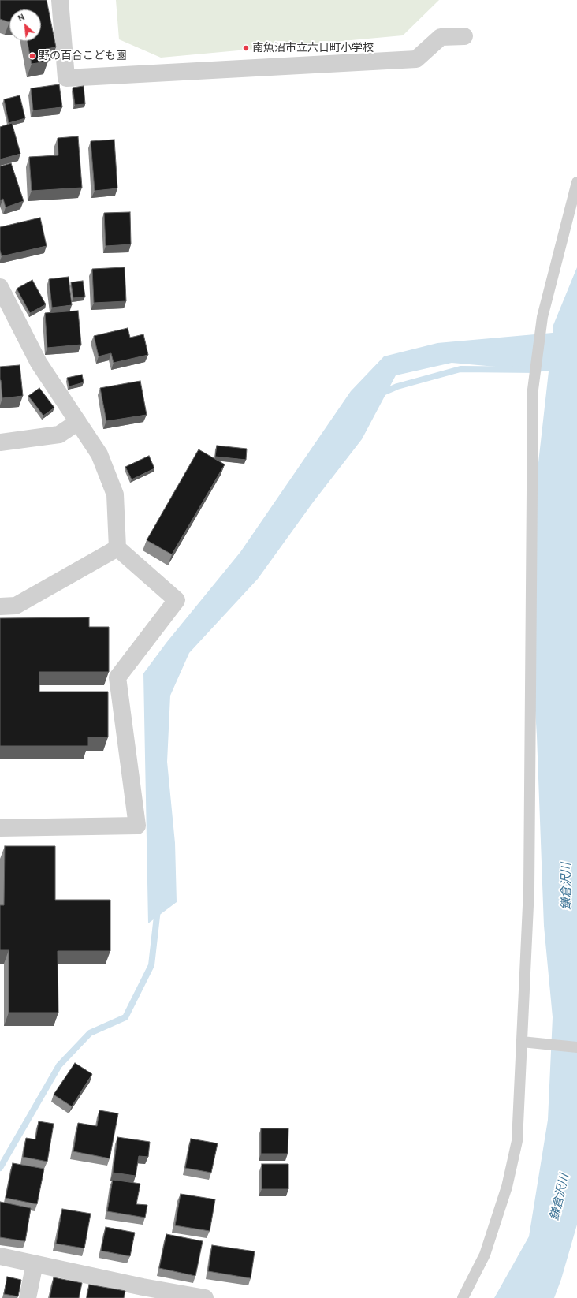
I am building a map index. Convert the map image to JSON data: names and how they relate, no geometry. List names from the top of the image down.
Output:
{
  "water": ["鎌倉沢川"],
  "places": ["南魚沼市立六日町小学校", "野の百合こども園"],
  "north": "top left"
}
